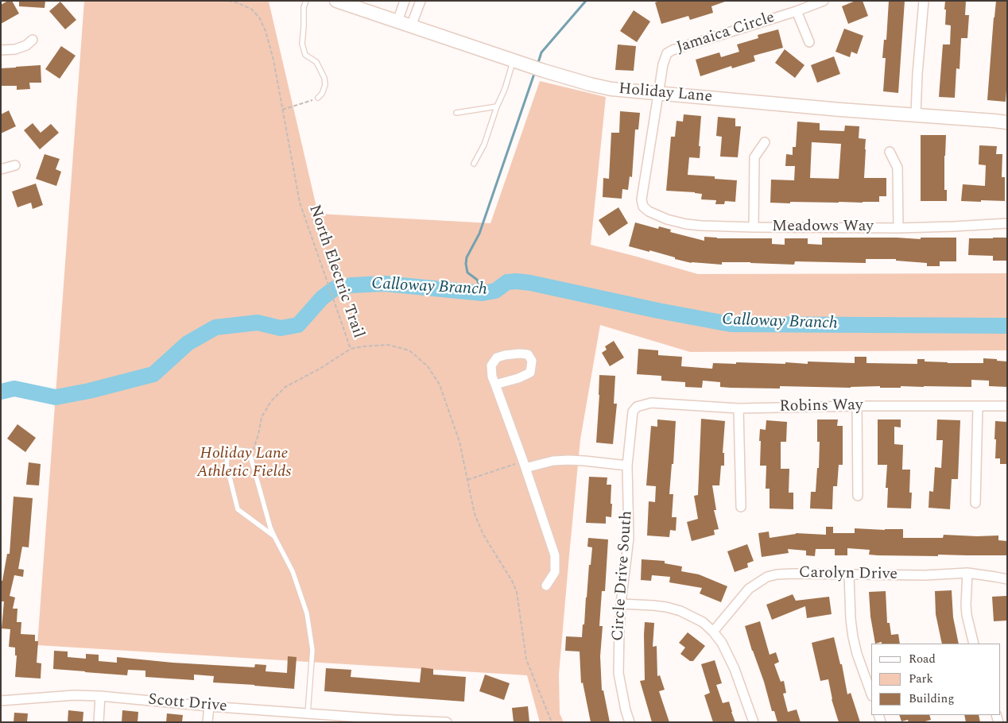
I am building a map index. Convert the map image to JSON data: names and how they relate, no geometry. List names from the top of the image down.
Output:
{
  "streets": {
    "street": [
      "Jamaica Circle",
      "Holiday Lane",
      "Meadows Way",
      "Robins Way",
      "Carolyn Drive",
      "Circle Drive South",
      "Scott Drive"
    ],
    "path": ["North Electric Trail"]
  },
  "crossings": [
    ["Jamaica Circle", "Holiday Lane"],
    ["Jamaica Circle", "Meadows Way"],
    ["Holiday Lane", "Meadows Way"],
    ["Robins Way", "Circle Drive South"]
  ],
  "water": ["Calloway Branch"],
  "parks": ["Holiday Lane Athletic Fields"],
  "legend": ["Road", "Park", "Building"]
}
